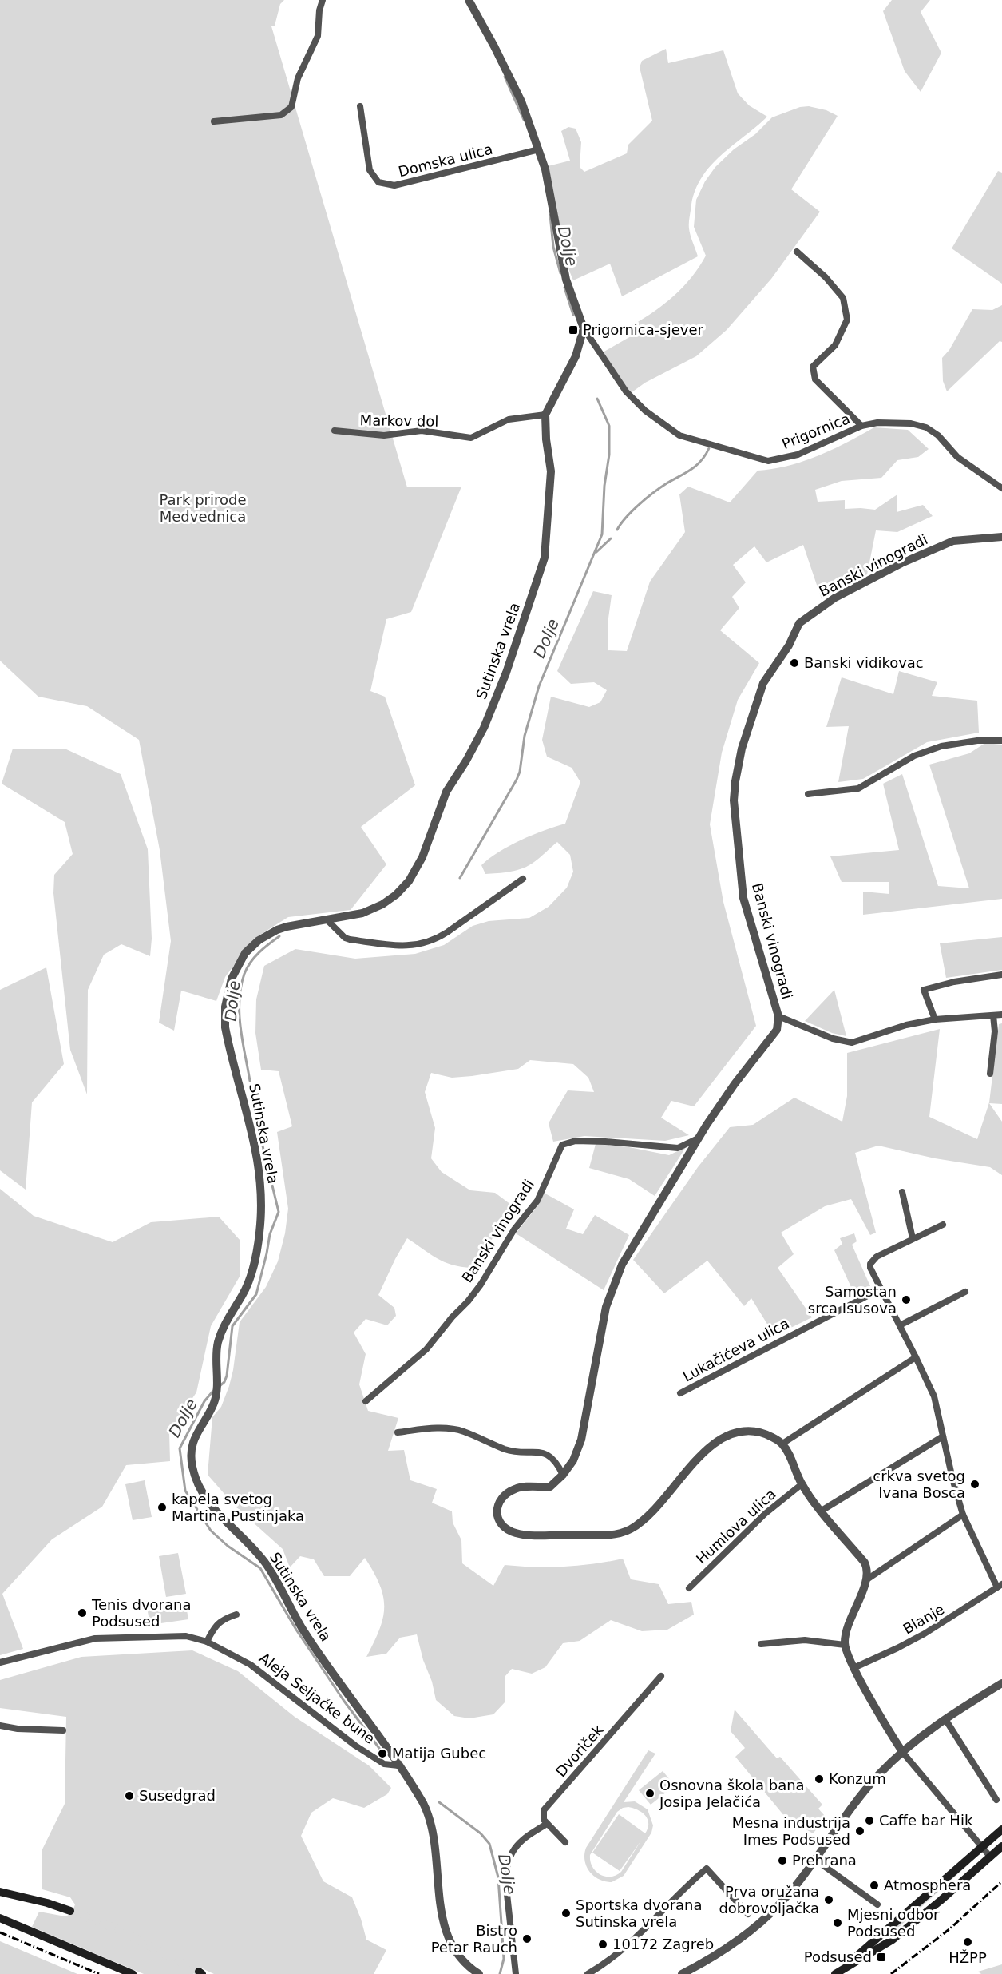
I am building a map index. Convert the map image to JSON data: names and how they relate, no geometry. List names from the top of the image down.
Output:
{
  "streets": {
    "street": [
      "Domska ulica",
      "Markov dol",
      "Prigornica",
      "Banski vinogradi",
      "Sutinska vrela",
      "Lukačićeva ulica",
      "Humlova ulica",
      "Blanje",
      "Aleja Seljačke bune",
      "Dvoriček"
    ]
  },
  "crossings": [
    ["Markov dol", "Sutinska vrela"],
    ["Prigornica", "Sutinska vrela"],
    ["Sutinska vrela", "Aleja Seljačke bune"]
  ],
  "water": ["Dolje"],
  "parks": ["Park prirode Medvednica"],
  "places": {
    "transit": ["Prigornica-sjever", "Podsused"],
    "other": [
      "Banski vidikovac",
      "Samostan srca Isusova",
      "crkva svetog Ivana Bosca",
      "kapela svetog Martina Pustinjaka",
      "Tenis dvorana Podsused",
      "Matija Gubec",
      "Konzum",
      "Osnovna škola bana Josipa Jelačića",
      "Susedgrad",
      "Caffe bar Hik",
      "Mesna industrija Imes Podsused",
      "Prehrana",
      "Atmosphera",
      "Prva oružana dobrovoljačka",
      "Sportska dvorana Sutinska vrela",
      "Mjesni odbor Podsused",
      "Bistro Petar Rauch",
      "HŽPP",
      "10172 Zagreb"
    ]
  }
}
